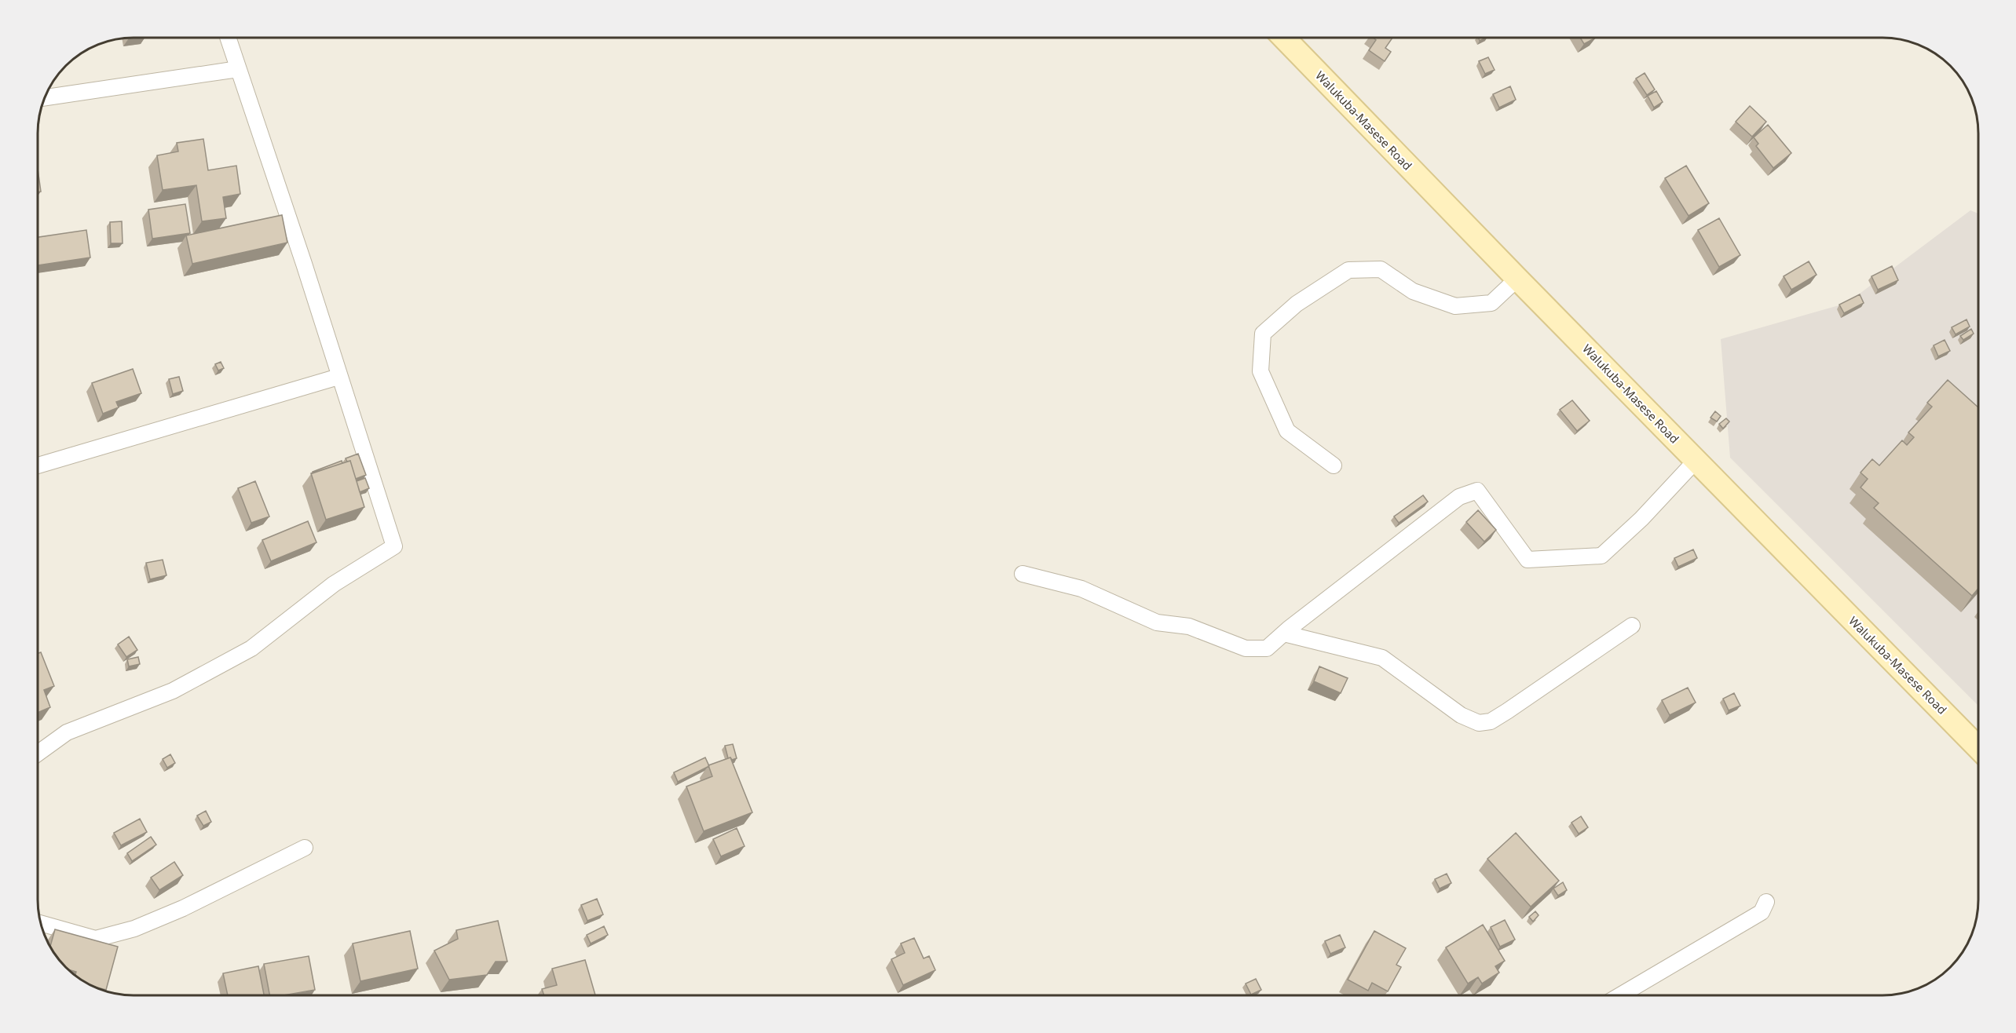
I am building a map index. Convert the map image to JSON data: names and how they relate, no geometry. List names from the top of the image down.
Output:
{
  "streets": {
    "street": ["Walukuba-Masese Road"]
  }
}
